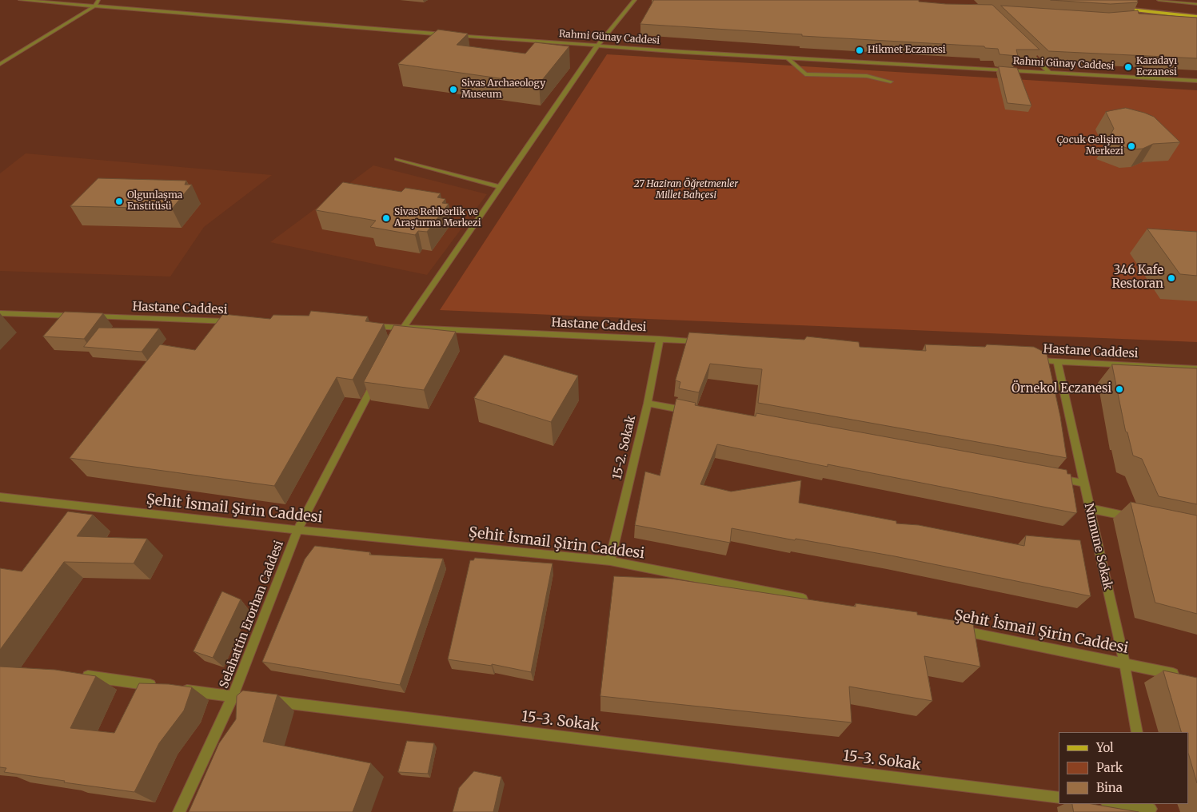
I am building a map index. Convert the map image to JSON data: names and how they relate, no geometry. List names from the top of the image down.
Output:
{
  "streets": {
    "street": [
      "Rahmi Günay Caddesi",
      "Hastane Caddesi",
      "15-2. Sokak",
      "Şehit İsmail Şirin Caddesi",
      "Numune Sokak",
      "Selahattin Erorhan Caddesi",
      "15-3. Sokak"
    ]
  },
  "crossings": [
    ["Hastane Caddesi", "15-2. Sokak"],
    ["Hastane Caddesi", "Numune Sokak"],
    ["15-2. Sokak", "Şehit İsmail Şirin Caddesi"],
    ["Şehit İsmail Şirin Caddesi", "Numune Sokak"],
    ["Şehit İsmail Şirin Caddesi", "Selahattin Erorhan Caddesi"],
    ["Selahattin Erorhan Caddesi", "15-3. Sokak"]
  ],
  "parks": ["27 Haziran Öğretmenler Millet Bahçesi"],
  "places": [
    "Hikmet Eczanesi",
    "Karadayı Eczanesi",
    "Sivas Archaeology Museum",
    "Çocuk Gelişim Merkezi",
    "Olgunlaşma Enstitüsü",
    "Sivas Rehberlik ve Araştırma Merkezi",
    "346 Kafe Restoran",
    "Örnekol Eczanesi"
  ],
  "legend": ["Yol", "Park", "Bina"]
}
